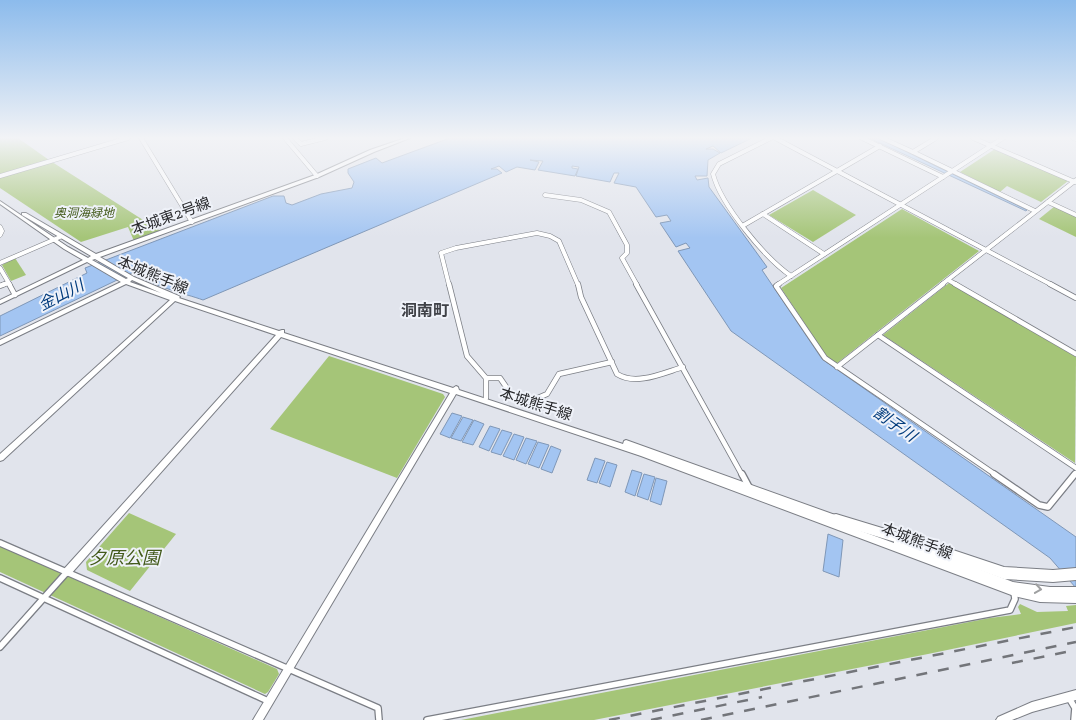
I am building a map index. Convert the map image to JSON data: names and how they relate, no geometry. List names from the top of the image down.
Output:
{
  "streets": {
    "main road": ["本城東2号線", "本城熊手線"]
  },
  "crossings": [
    ["本城東2号線", "本城熊手線"]
  ],
  "districts": ["洞南町"],
  "water": ["金山川", "割子川"],
  "parks": ["奥洞海緑地", "夕原公園"]
}
